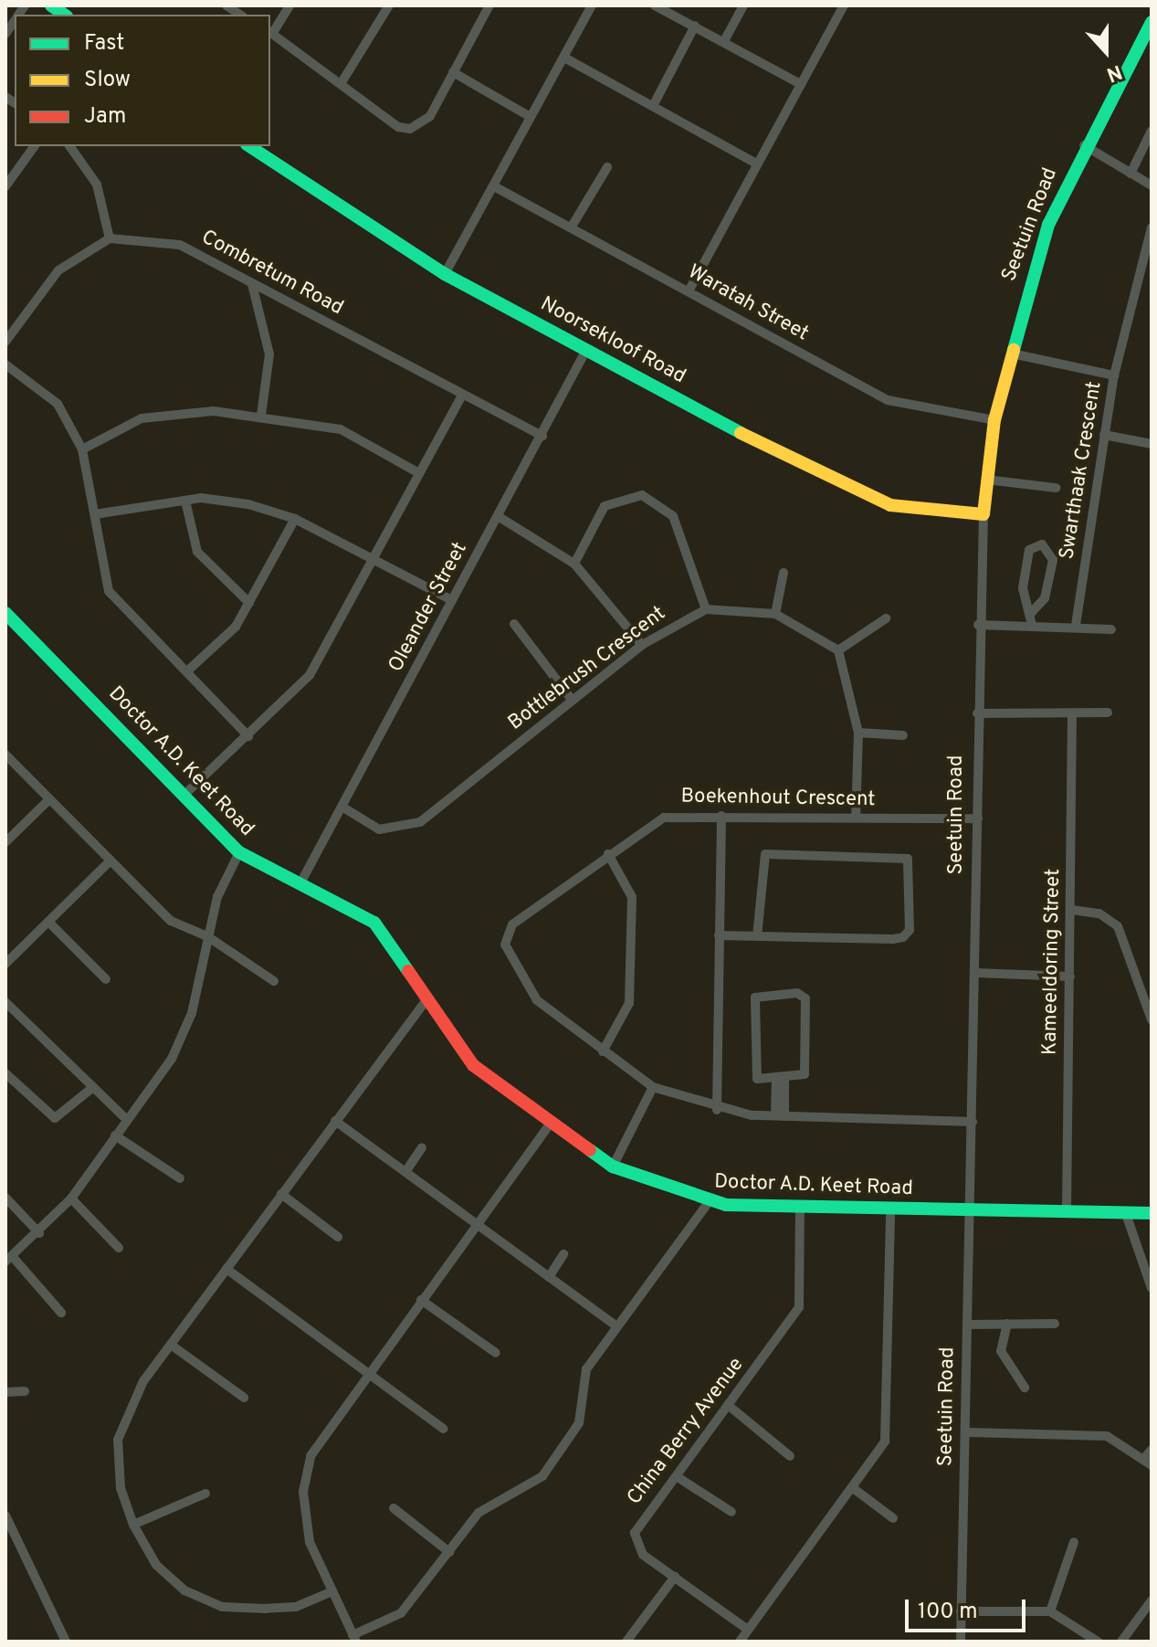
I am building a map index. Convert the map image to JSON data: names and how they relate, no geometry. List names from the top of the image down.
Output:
{
  "streets": {
    "street": [
      "Seetuin Road",
      "Combretum Road",
      "Waratah Street",
      "Noorsekloof Road",
      "Swarthaak Crescent",
      "Oleander Street",
      "Bottlebrush Crescent",
      "Doctor A.D. Keet Road",
      "Boekenhout Crescent",
      "Kameeldoring Street",
      "China Berry Avenue"
    ]
  },
  "crossings": [
    ["Seetuin Road", "Waratah Street"],
    ["Seetuin Road", "Noorsekloof Road"],
    ["Seetuin Road", "Doctor A.D. Keet Road"],
    ["Seetuin Road", "Boekenhout Crescent"],
    ["Combretum Road", "Oleander Street"],
    ["Noorsekloof Road", "Oleander Street"],
    ["Oleander Street", "Bottlebrush Crescent"],
    ["Oleander Street", "Doctor A.D. Keet Road"],
    ["Doctor A.D. Keet Road", "Kameeldoring Street"],
    ["Doctor A.D. Keet Road", "China Berry Avenue"]
  ],
  "legend": ["Fast", "Slow", "Jam"],
  "scale_bar": "100 m",
  "north": "bottom"
}
